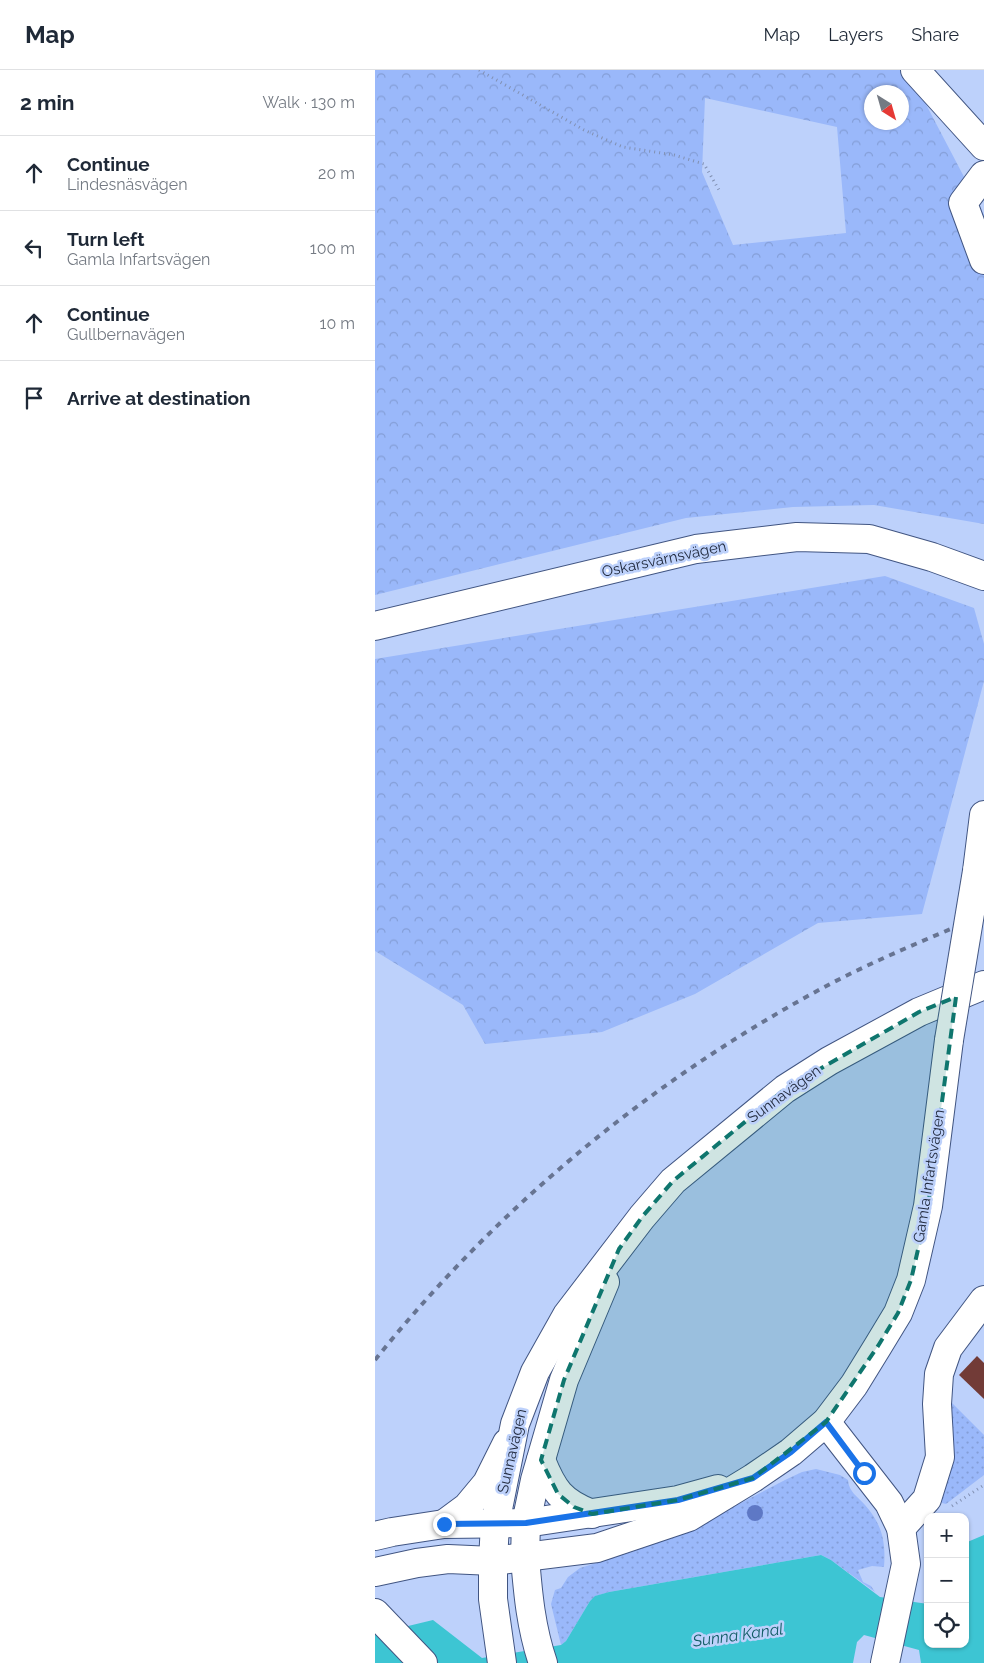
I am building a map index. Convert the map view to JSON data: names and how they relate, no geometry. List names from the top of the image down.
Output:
{
  "streets": {
    "main road": ["Oskarsvärnsvägen", "Sunnavägen", "Gamla Infartsvägen"]
  },
  "crossings": [
    ["Sunnavägen", "Gamla Infartsvägen"]
  ],
  "water": ["Sunna Kanal"],
  "north": "bottom right",
  "page": {
    "header": "Map",
    "nav": ["Map", "Layers", "Share"],
    "heading": ["2 min", "Walk · 130 m"],
    "list": [
      ["Continue", "Lindesnäsvägen", "20 m"],
      ["Turn left", "Gamla Infartsvägen", "100 m"],
      ["Continue", "Gullbernavägen", "10 m"],
      "Arrive at destination"
    ],
    "map_buttons": ["+", "−"]
  }
}
